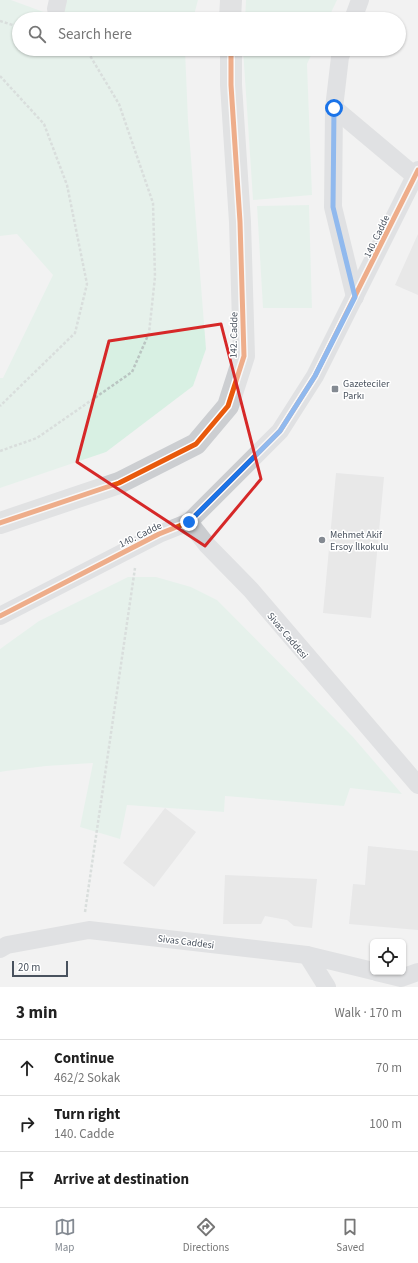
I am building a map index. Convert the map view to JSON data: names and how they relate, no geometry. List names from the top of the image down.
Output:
{
  "streets": {
    "street": ["140. Cadde", "142. Cadde", "Sivas Caddesi"]
  },
  "crossings": [
    ["140. Cadde", "Sivas Caddesi"]
  ],
  "places": {
    "transit": ["Gazeteciler Parkı"],
    "other": ["Mehmet Akif Ersoy İlkokulu"]
  },
  "scale_bar": "20 m",
  "page": {
    "search": "Search here",
    "scale": "20 m",
    "heading": ["3 min", "Walk · 170 m"],
    "list": [
      ["Continue", "462/2 Sokak", "70 m"],
      ["Turn right", "140. Cadde", "100 m"],
      "Arrive at destination"
    ],
    "nav": ["Map", "Directions", "Saved"]
  }
}
